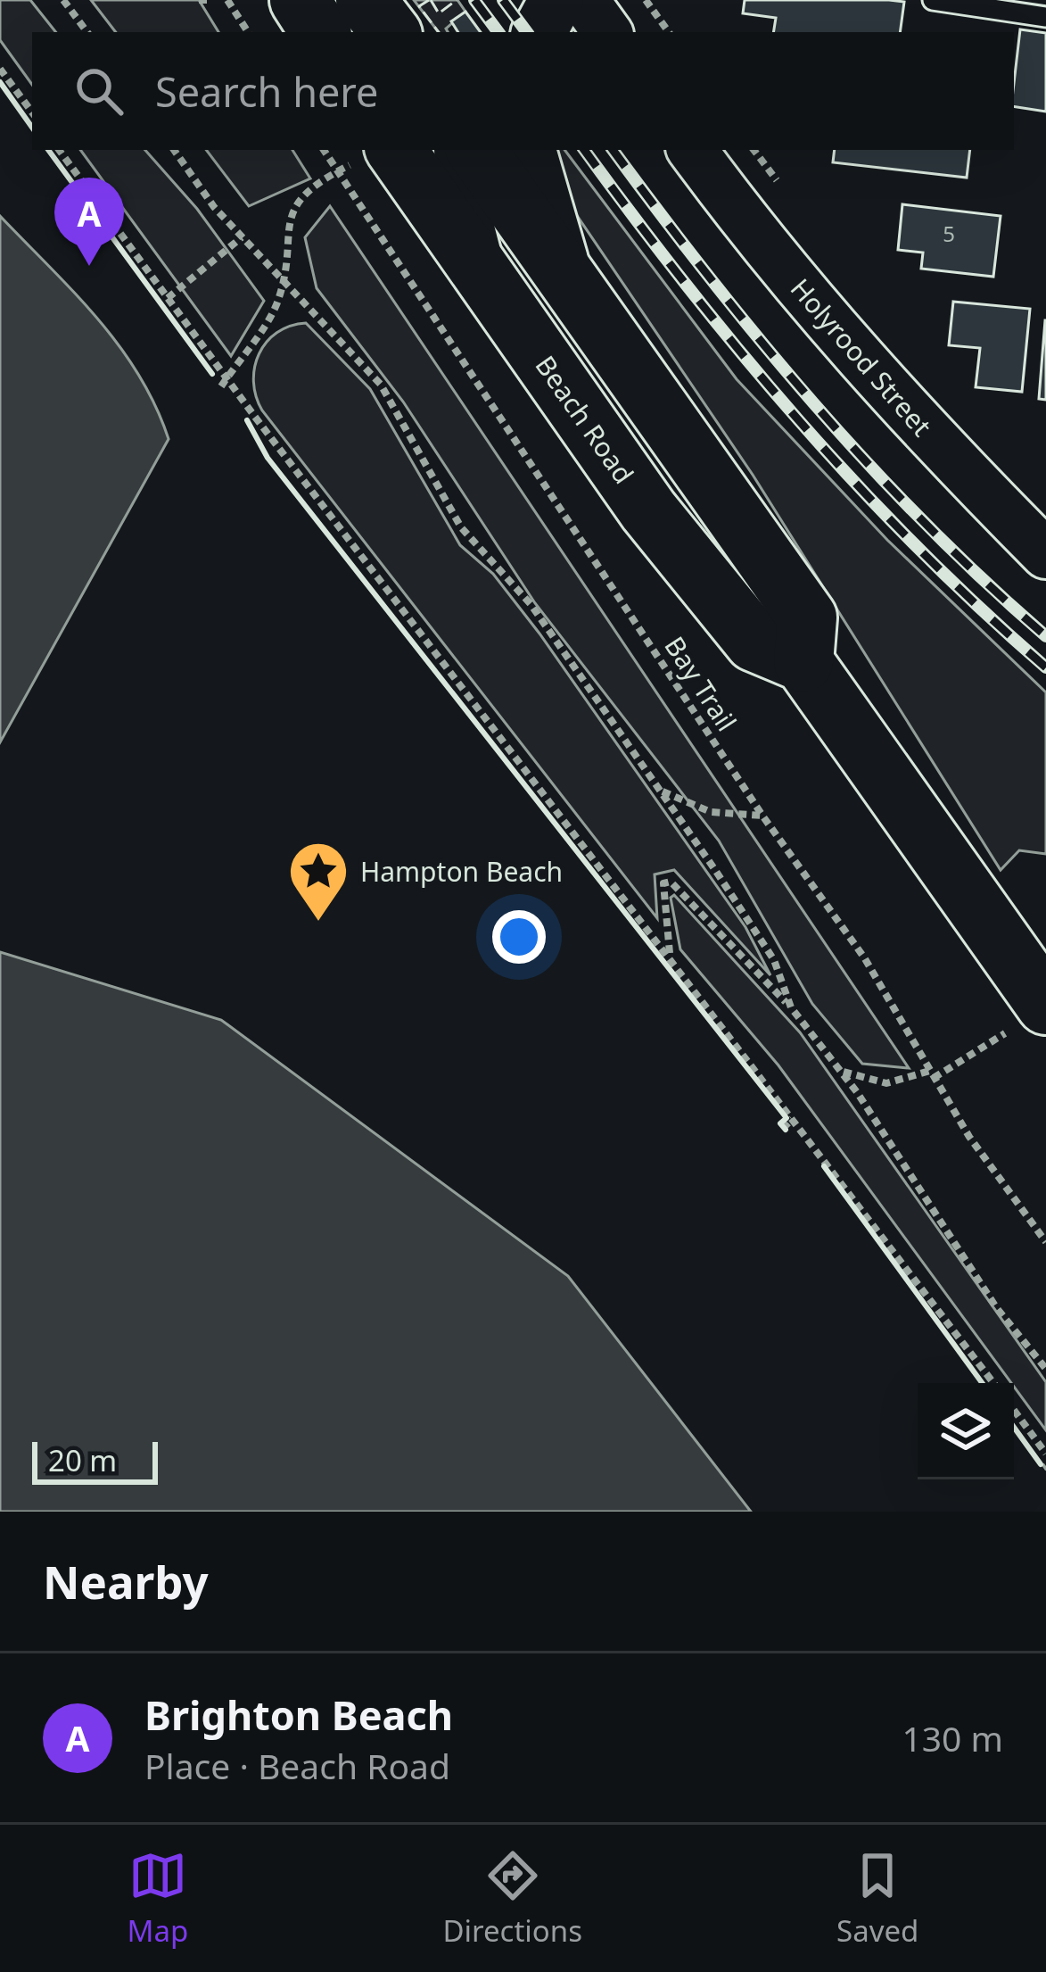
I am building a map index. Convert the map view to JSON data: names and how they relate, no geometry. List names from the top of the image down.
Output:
{
  "streets": {
    "main road": ["Beach Road"],
    "street": ["Holyrood Street"],
    "path": ["Bay Trail"]
  },
  "places": {
    "place": ["Hampton Beach"]
  },
  "house_numbers": ["5"],
  "scale_bar": "20 m",
  "page": {
    "search": "Search here",
    "pins": "A",
    "scale": "20 m",
    "heading": "Nearby",
    "list": [
      {
        "mark": "A",
        "name": "Brighton Beach",
        "note": "Place · Beach Road",
        "value": "130 m"
      }
    ],
    "nav": ["Map", "Directions", "Saved"]
  }
}
